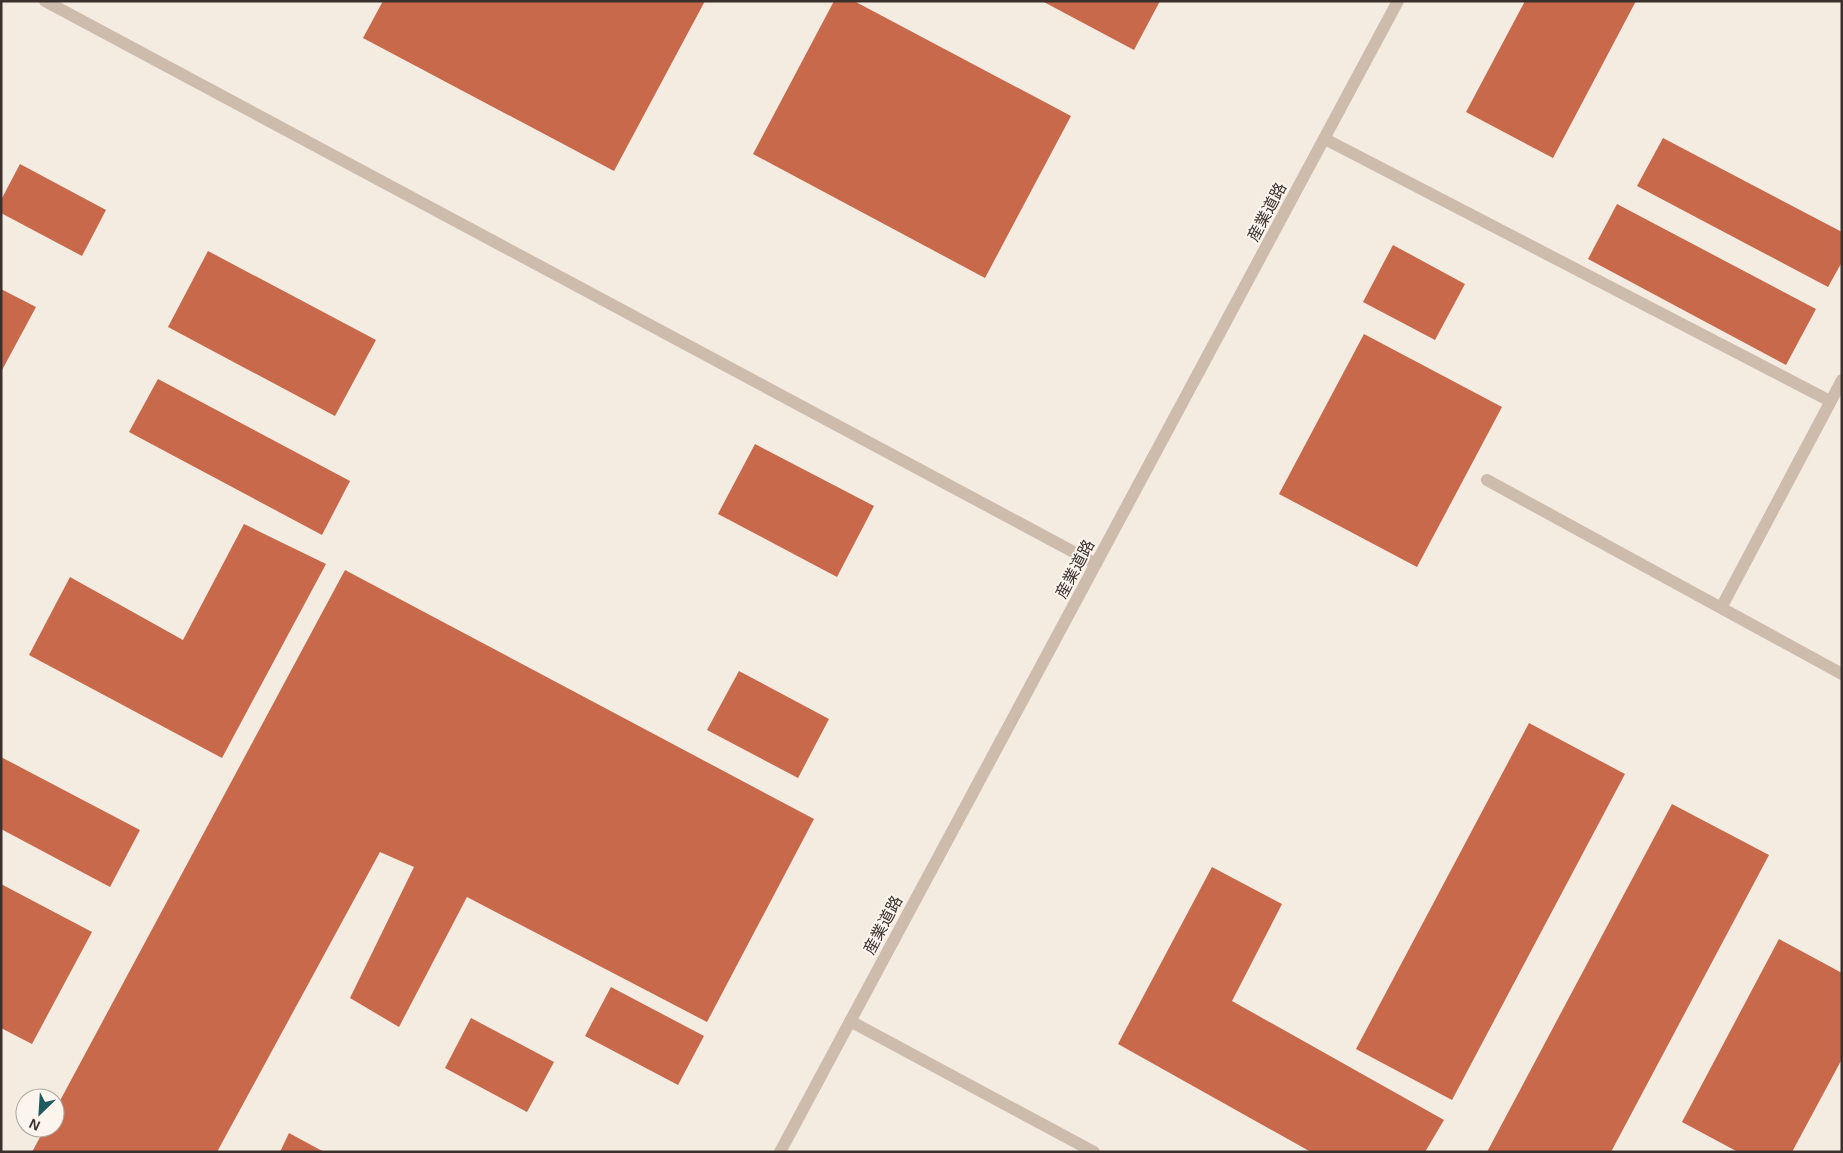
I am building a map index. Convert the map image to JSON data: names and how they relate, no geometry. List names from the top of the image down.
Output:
{
  "streets": {
    "street": ["産業道路"]
  },
  "north": "bottom left"
}
